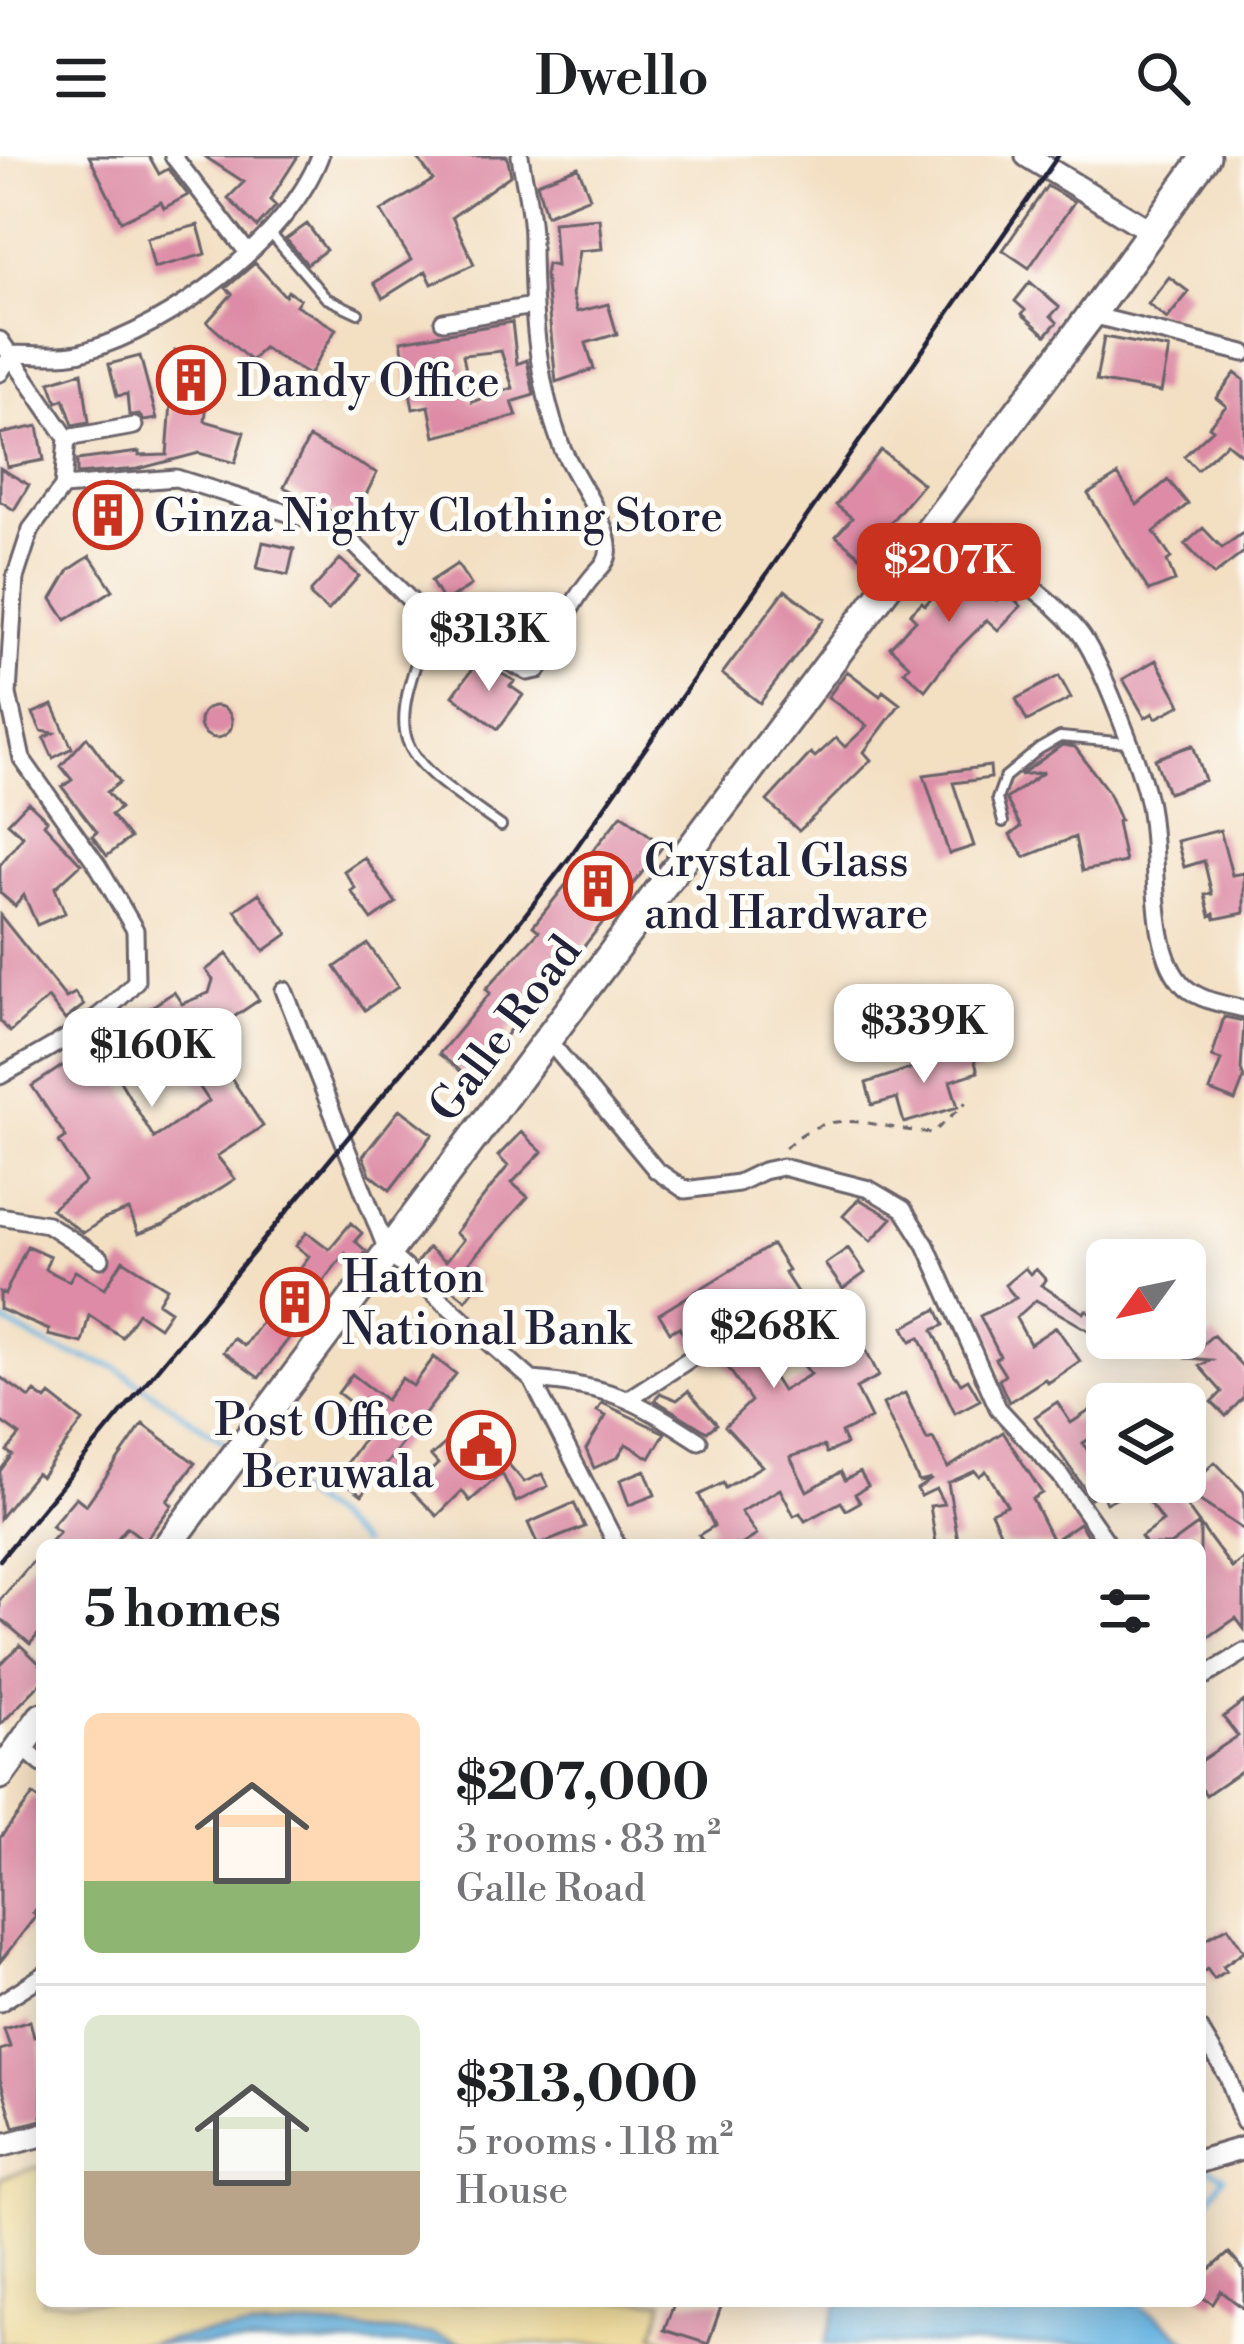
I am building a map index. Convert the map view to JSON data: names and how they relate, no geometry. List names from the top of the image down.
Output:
{
  "streets": {
    "highway": ["Galle Road"]
  },
  "places": {
    "building": [
      "Dandy Office",
      "Ginza Nighty Clothing Store",
      "Crystal Glass and Hardware",
      "Hatton National Bank"
    ],
    "public building": ["Post Office Beruwala"]
  },
  "north": "bottom left",
  "page": {
    "header": "Dwello",
    "price": [
      "$207K",
      "$313K",
      "$339K",
      "$160K",
      "$268K"
    ],
    "heading": "5 homes",
    "list": [
      {
        "name": "$207,000",
        "note": "3 rooms · 83 m² · Galle Road"
      },
      {
        "name": "$313,000",
        "note": "5 rooms · 118 m² · House"
      }
    ]
  }
}
